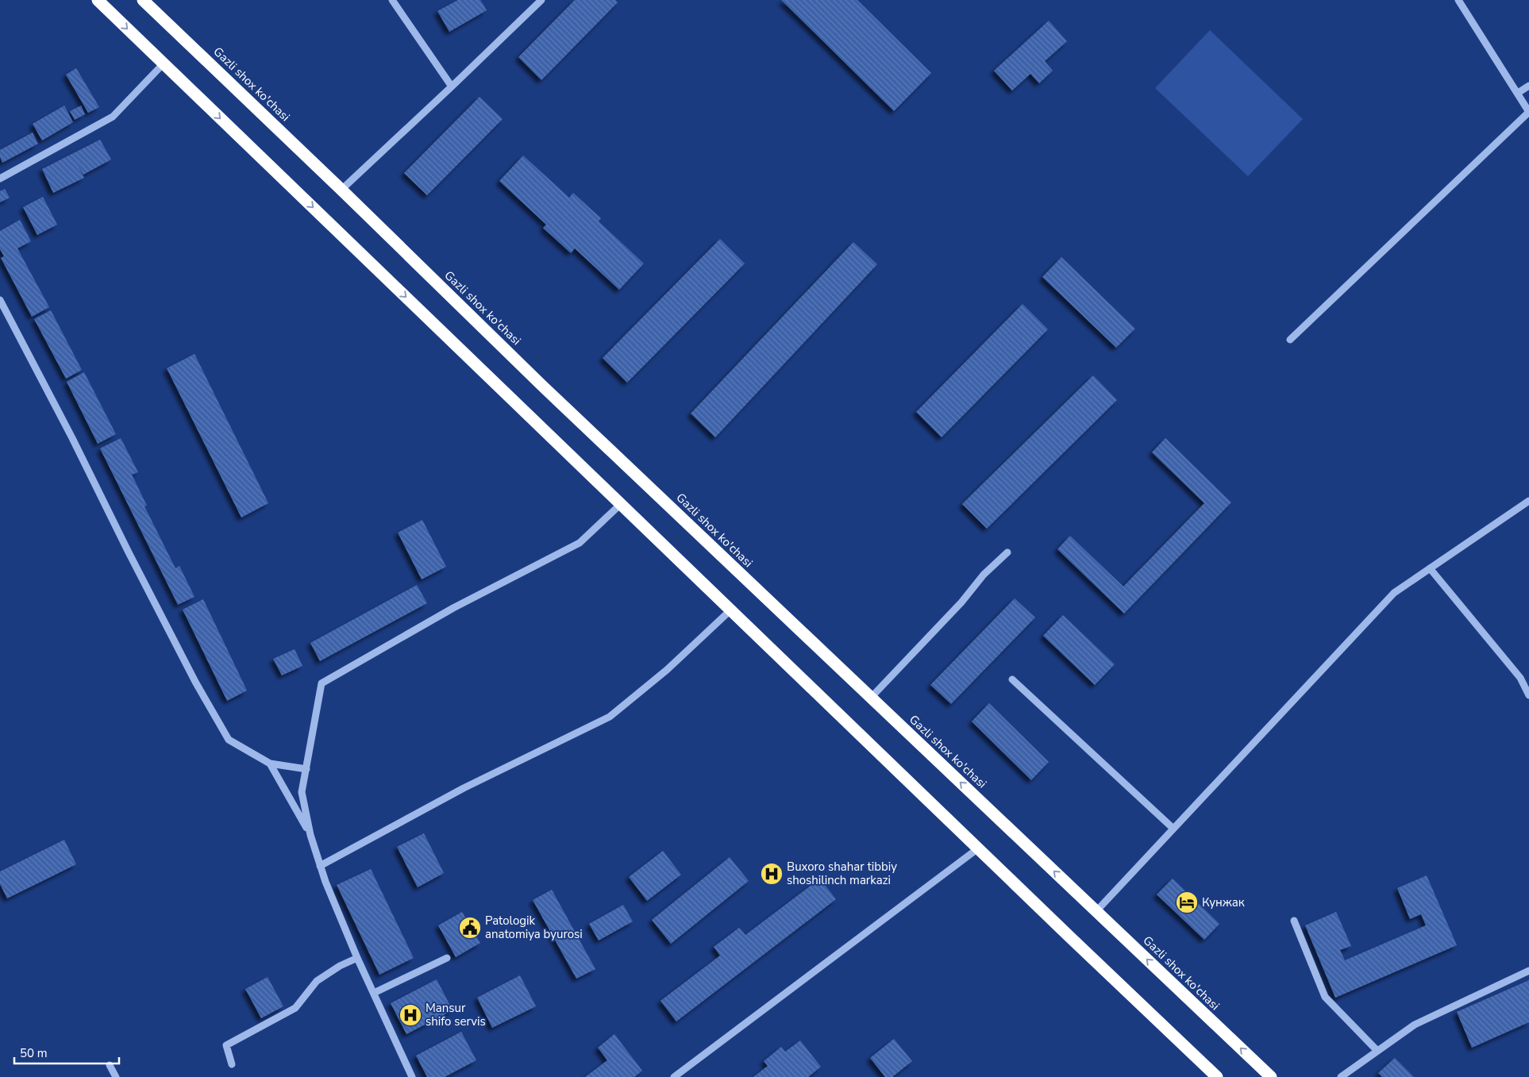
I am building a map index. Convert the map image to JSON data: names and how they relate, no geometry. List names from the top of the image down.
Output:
{
  "streets": {
    "highway": ["Gazli shox ko'chasi"]
  },
  "places": {
    "hospital": ["Buxoro shahar tibbiy shoshilinch markazi", "Mansur shifo servis"],
    "hotel": ["Кунжак"],
    "public building": ["Patologik anatomiya byurosi"]
  },
  "scale_bar": "50 m"
}
